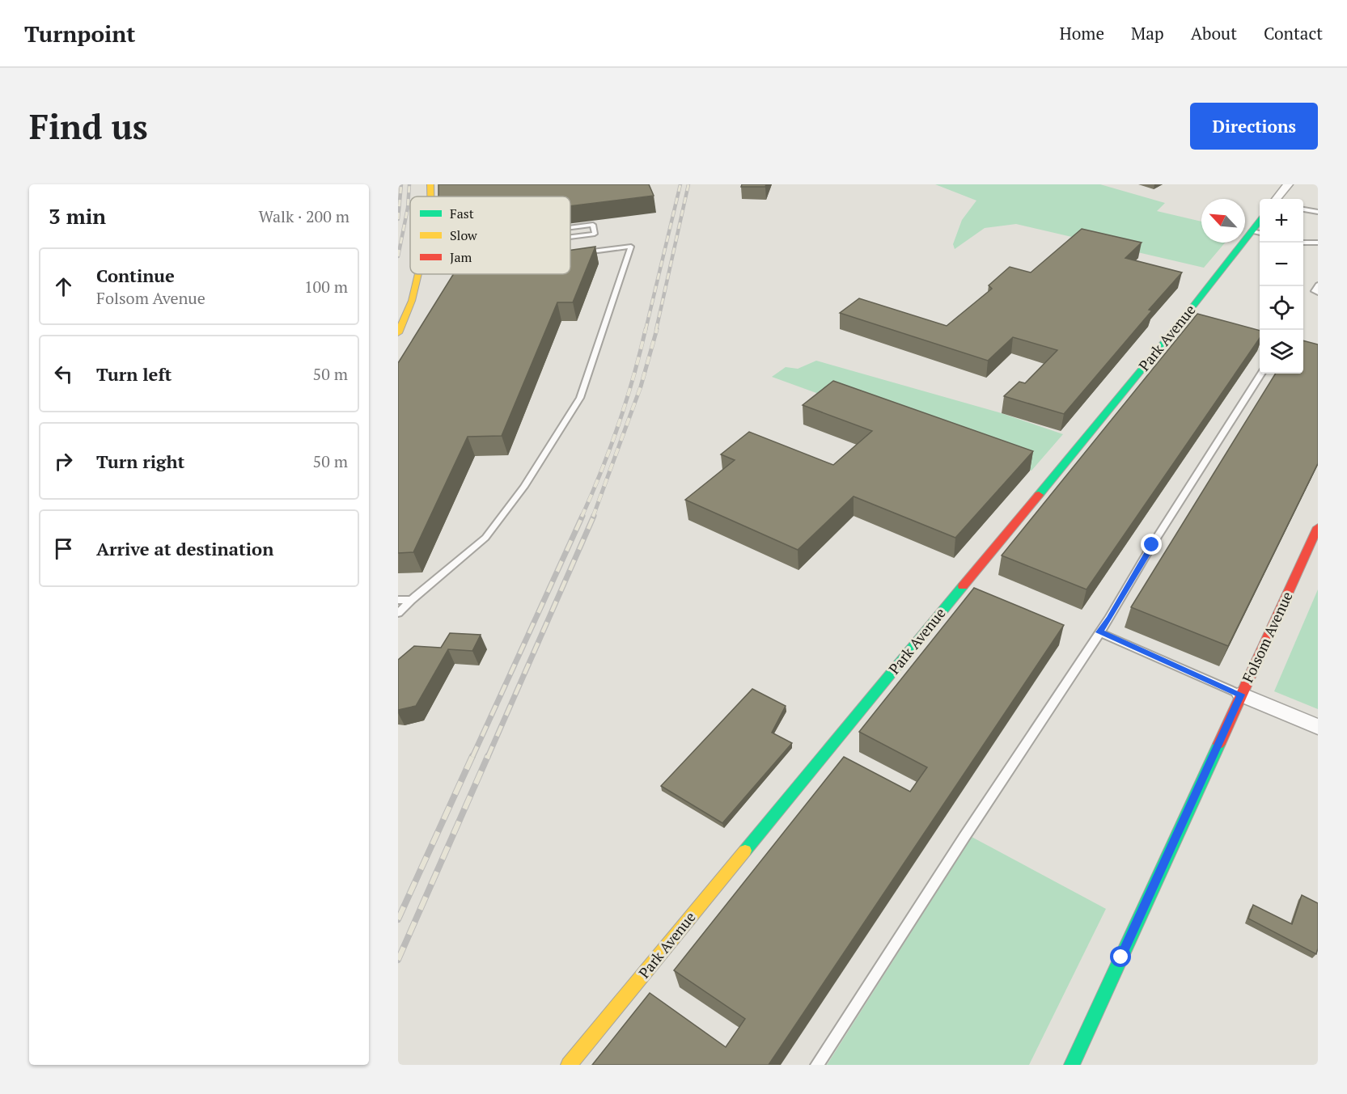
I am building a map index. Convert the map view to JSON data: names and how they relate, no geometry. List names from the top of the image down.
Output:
{
  "streets": {
    "street": ["Park Avenue", "Folsom Avenue"]
  },
  "legend": ["Fast", "Slow", "Jam"],
  "north": "top left",
  "page": {
    "header": "Turnpoint",
    "nav": [
      "Home",
      "Map",
      "About",
      "Contact"
    ],
    "buttons": "Directions",
    "title": "Find us",
    "heading": ["3 min", "Walk · 200 m"],
    "map_buttons": ["+", "−"],
    "list": [
      ["Continue", "Folsom Avenue", "100 m"],
      ["Turn left", "50 m"],
      ["Turn right", "50 m"],
      "Arrive at destination"
    ]
  }
}
